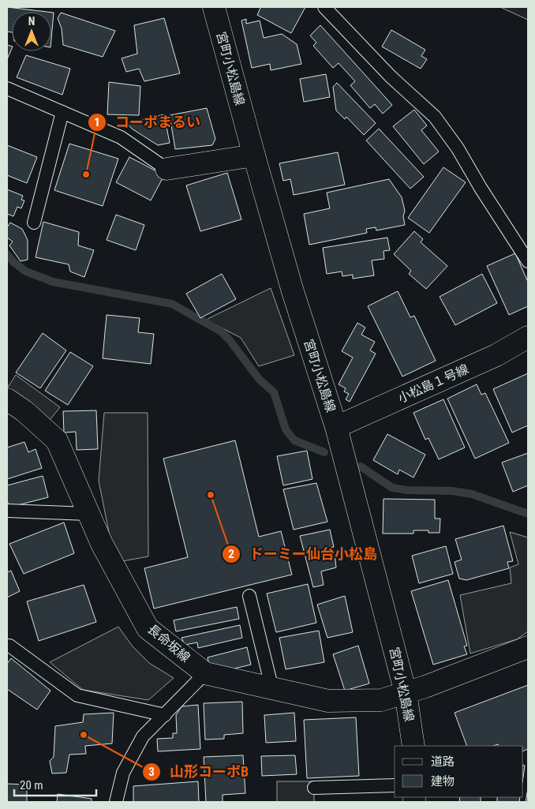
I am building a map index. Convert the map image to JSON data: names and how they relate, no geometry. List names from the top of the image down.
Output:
{
  "streets": {
    "street": ["宮町小松島線", "小松島１号線", "長命坂線"]
  },
  "crossings": [
    ["宮町小松島線", "小松島１号線"],
    ["宮町小松島線", "長命坂線"]
  ],
  "places": ["コーポまるい", "ドーミー仙台小松島", "山形コーポB"],
  "legend": ["道路", "建物"],
  "scale_bar": "20 m",
  "north": "top"
}
